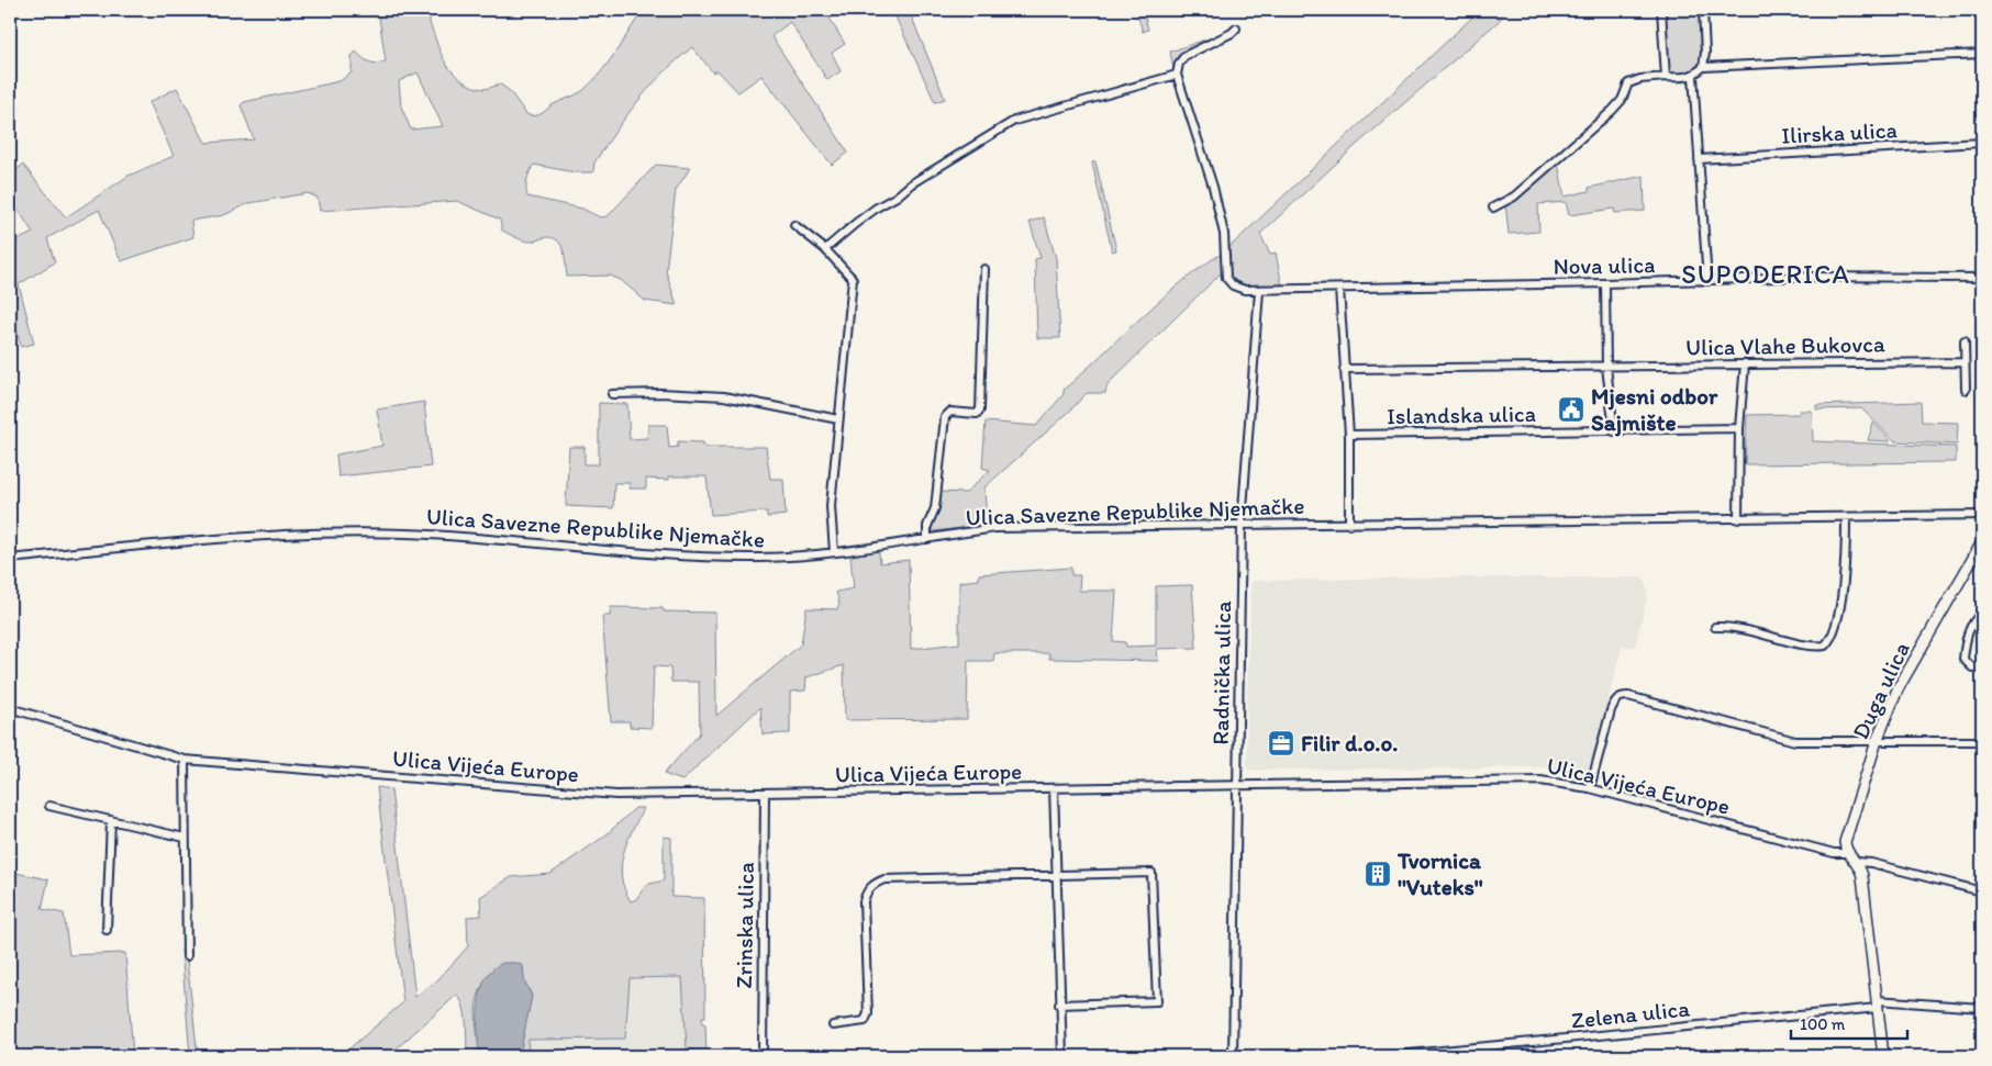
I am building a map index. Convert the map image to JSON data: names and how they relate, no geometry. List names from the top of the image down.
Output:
{
  "streets": {
    "main road": ["Duga ulica"],
    "street": [
      "Ilirska ulica",
      "Nova ulica",
      "Ulica Vlahe Bukovca",
      "Islandska ulica",
      "Ulica Savezne Republike Njemačke",
      "Radnička ulica",
      "Ulica Vijeća Europe",
      "Zrinska ulica",
      "Zelena ulica"
    ]
  },
  "crossings": [
    ["Nova ulica", "Radnička ulica"],
    ["Ulica Savezne Republike Njemačke", "Radnička ulica"],
    ["Radnička ulica", "Ulica Vijeća Europe"],
    ["Duga ulica", "Ulica Vijeća Europe"],
    ["Ulica Vijeća Europe", "Zrinska ulica"]
  ],
  "districts": ["SUPODERICA"],
  "places": {
    "public building": ["Mjesni odbor Sajmište"],
    "office": ["Filir d.o.o."],
    "building": ["Tvornica ''Vuteks''"]
  },
  "scale_bar": "100 m"
}
